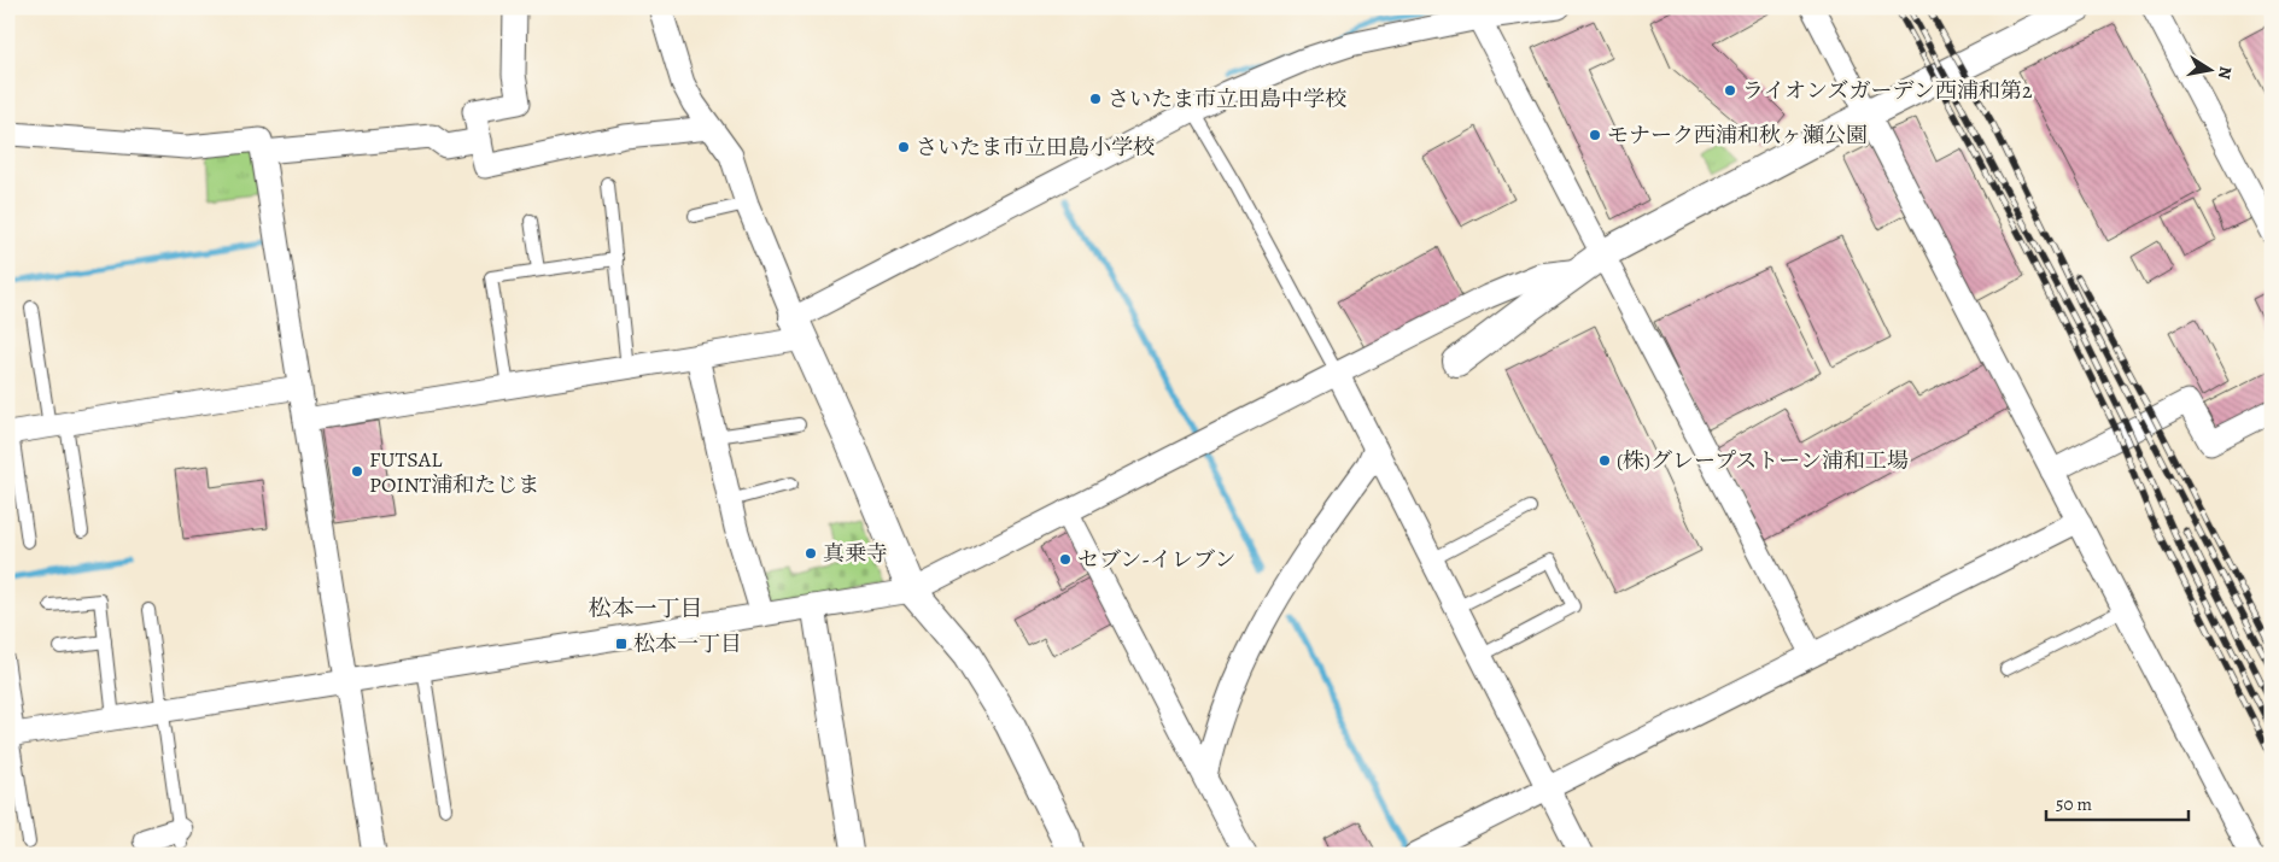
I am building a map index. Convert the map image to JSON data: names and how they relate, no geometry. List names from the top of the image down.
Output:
{
  "districts": ["松本一丁目"],
  "places": {
    "other": [
      "ライオンズガーデン西浦和第2",
      "さいたま市立田島中学校",
      "モナーク西浦和秋ヶ瀬公園",
      "さいたま市立田島小学校",
      "(株)グレープストーン浦和工場",
      "FUTSAL POINT浦和たじま",
      "真乗寺",
      "セブン-イレブン"
    ],
    "transit": ["松本一丁目"]
  },
  "scale_bar": "50 m",
  "north": "right"
}
